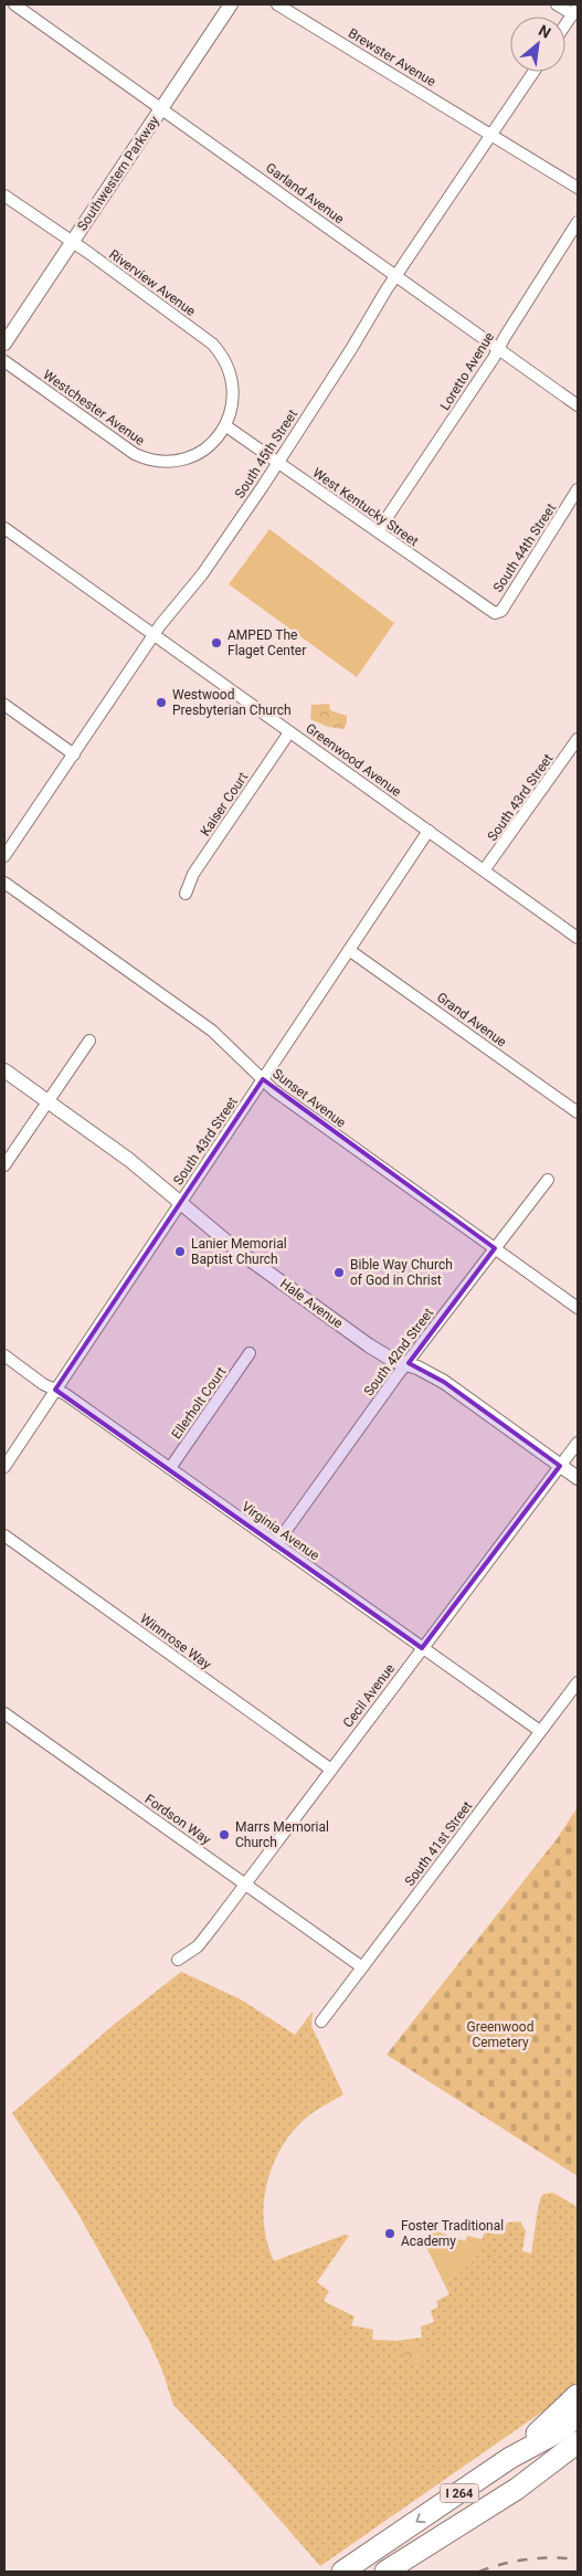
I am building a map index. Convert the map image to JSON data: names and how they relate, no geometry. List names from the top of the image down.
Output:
{
  "streets": {
    "highway": ["I 264"],
    "street": [
      "Brewster Avenue",
      "Southwestern Parkway",
      "Garland Avenue",
      "Riverview Avenue",
      "Loretto Avenue",
      "Westchester Avenue",
      "South 45th Street",
      "West Kentucky Street",
      "South 44th Street",
      "Greenwood Avenue",
      "South 43rd Street",
      "Kaiser Court",
      "Grand Avenue",
      "Sunset Avenue",
      "Hale Avenue",
      "South 42nd Street",
      "Ellerholt Court",
      "Virginia Avenue",
      "Winnrose Way",
      "Cecil Avenue",
      "Fordson Way",
      "South 41st Street"
    ]
  },
  "crossings": [
    ["Brewster Avenue", "South 45th Street"],
    ["Southwestern Parkway", "Garland Avenue"],
    ["Southwestern Parkway", "Riverview Avenue"],
    ["Garland Avenue", "Loretto Avenue"],
    ["Garland Avenue", "South 45th Street"],
    ["Riverview Avenue", "Westchester Avenue"],
    ["Riverview Avenue", "West Kentucky Street"],
    ["Loretto Avenue", "West Kentucky Street"],
    ["Westchester Avenue", "West Kentucky Street"],
    ["South 45th Street", "West Kentucky Street"],
    ["South 45th Street", "Greenwood Avenue"],
    ["West Kentucky Street", "South 44th Street"],
    ["Greenwood Avenue", "South 43rd Street"],
    ["Greenwood Avenue", "Kaiser Court"],
    ["South 43rd Street", "Grand Avenue"],
    ["South 43rd Street", "Sunset Avenue"],
    ["South 43rd Street", "Hale Avenue"],
    ["South 43rd Street", "Virginia Avenue"],
    ["Sunset Avenue", "South 42nd Street"],
    ["Hale Avenue", "South 42nd Street"],
    ["Hale Avenue", "Cecil Avenue"],
    ["South 42nd Street", "Virginia Avenue"],
    ["Ellerholt Court", "Virginia Avenue"],
    ["Virginia Avenue", "Cecil Avenue"],
    ["Virginia Avenue", "South 41st Street"],
    ["Winnrose Way", "Cecil Avenue"],
    ["Cecil Avenue", "Fordson Way"],
    ["Fordson Way", "South 41st Street"]
  ],
  "parks": ["Greenwood Cemetery"],
  "places": [
    "AMPED The Flaget Center",
    "Westwood Presbyterian Church",
    "Lanier Memorial Baptist Church",
    "Bible Way Church of God in Christ",
    "Marrs Memorial Church",
    "Foster Traditional Academy"
  ],
  "north": "top right"
}
